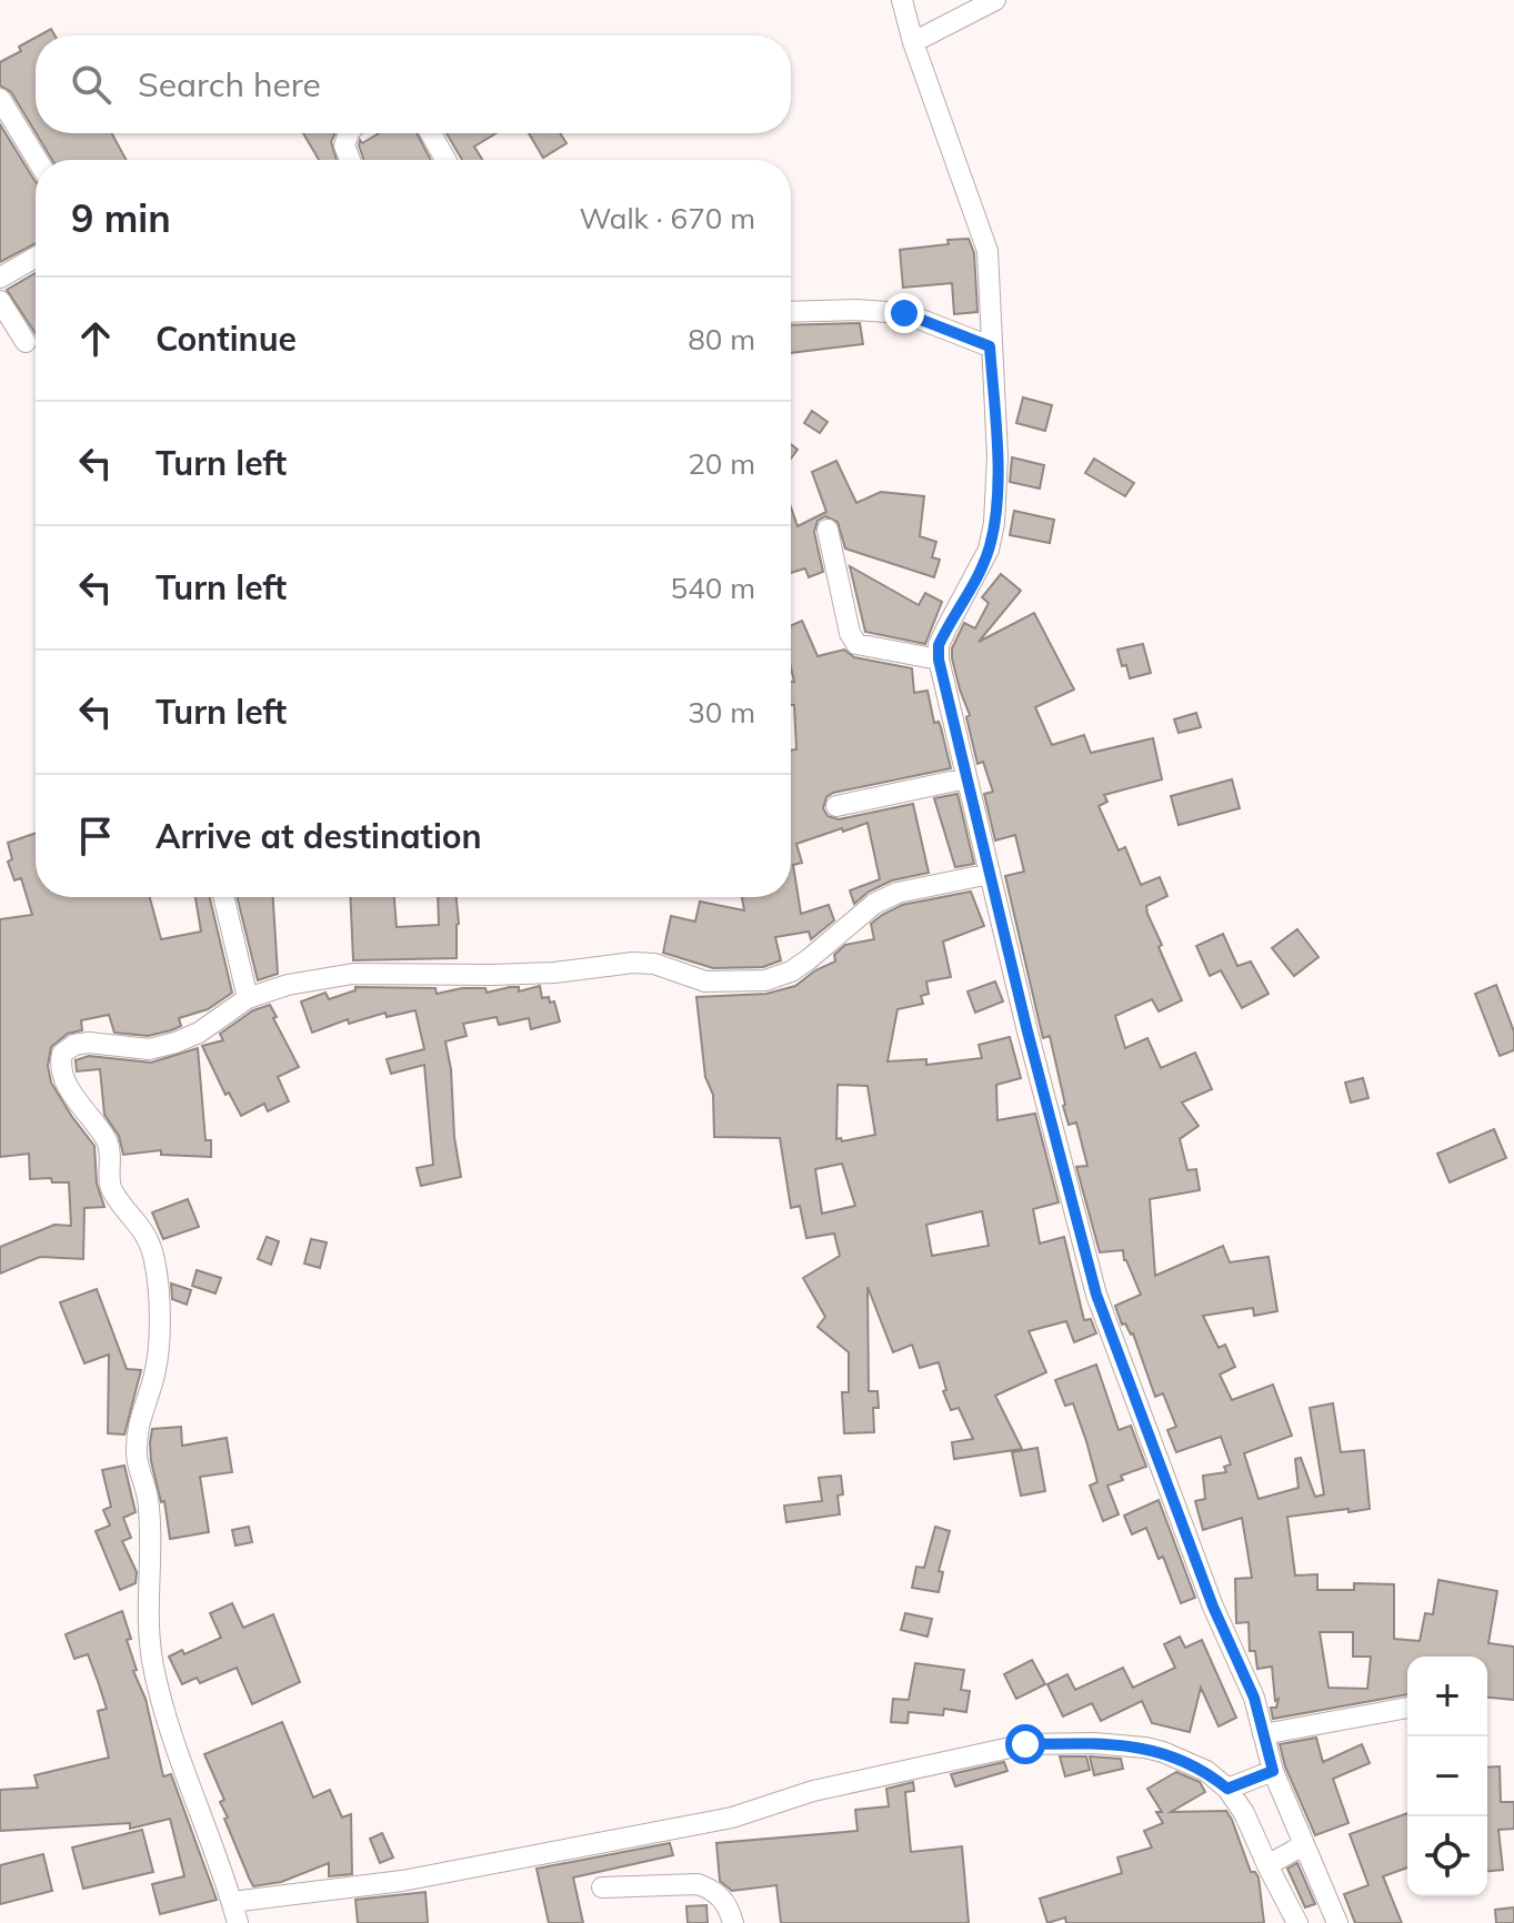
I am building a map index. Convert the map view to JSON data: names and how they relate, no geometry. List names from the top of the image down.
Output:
{
  "page": {
    "search": "Search here",
    "heading": ["9 min", "Walk · 670 m"],
    "list": [
      ["Continue", "80 m"],
      ["Turn left", "20 m"],
      ["Turn left", "540 m"],
      ["Turn left", "30 m"],
      "Arrive at destination"
    ],
    "map_buttons": ["+", "−"]
  }
}
